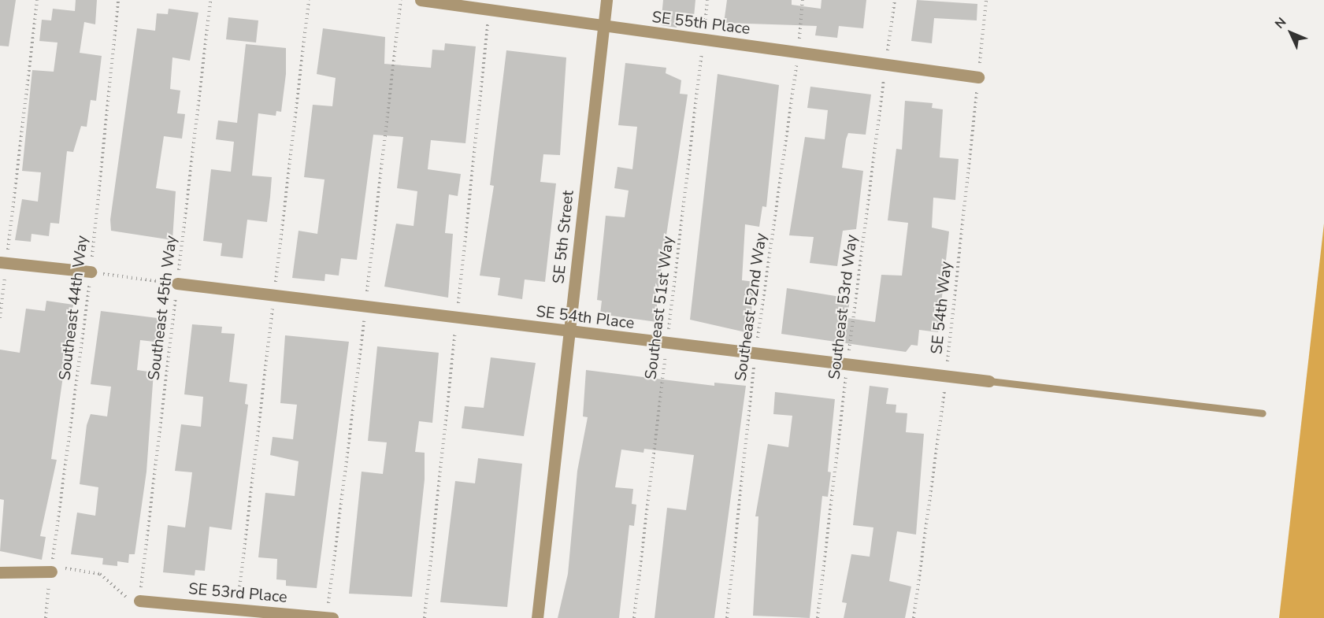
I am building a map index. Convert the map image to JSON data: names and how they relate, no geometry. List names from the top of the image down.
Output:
{
  "streets": {
    "street": [
      "SE 55th Place",
      "SE 5th Street",
      "SE 54th Place",
      "SE 53rd Place"
    ],
    "path": [
      "Southeast 52nd Way",
      "Southeast 53rd Way",
      "Southeast 44th Way",
      "Southeast 45th Way",
      "Southeast 51st Way",
      "SE 54th Way"
    ]
  },
  "crossings": [
    ["SE 55th Place", "SE 5th Street"],
    ["SE 55th Place", "Southeast 52nd Way"],
    ["SE 55th Place", "Southeast 53rd Way"],
    ["SE 55th Place", "Southeast 51st Way"],
    ["SE 55th Place", "SE 54th Way"],
    ["SE 5th Street", "SE 54th Place"],
    ["Southeast 52nd Way", "SE 54th Place"],
    ["Southeast 53rd Way", "SE 54th Place"],
    ["Southeast 45th Way", "SE 54th Place"],
    ["Southeast 45th Way", "SE 53rd Place"],
    ["Southeast 51st Way", "SE 54th Place"],
    ["SE 54th Way", "SE 54th Place"]
  ],
  "north": "top left"
}
